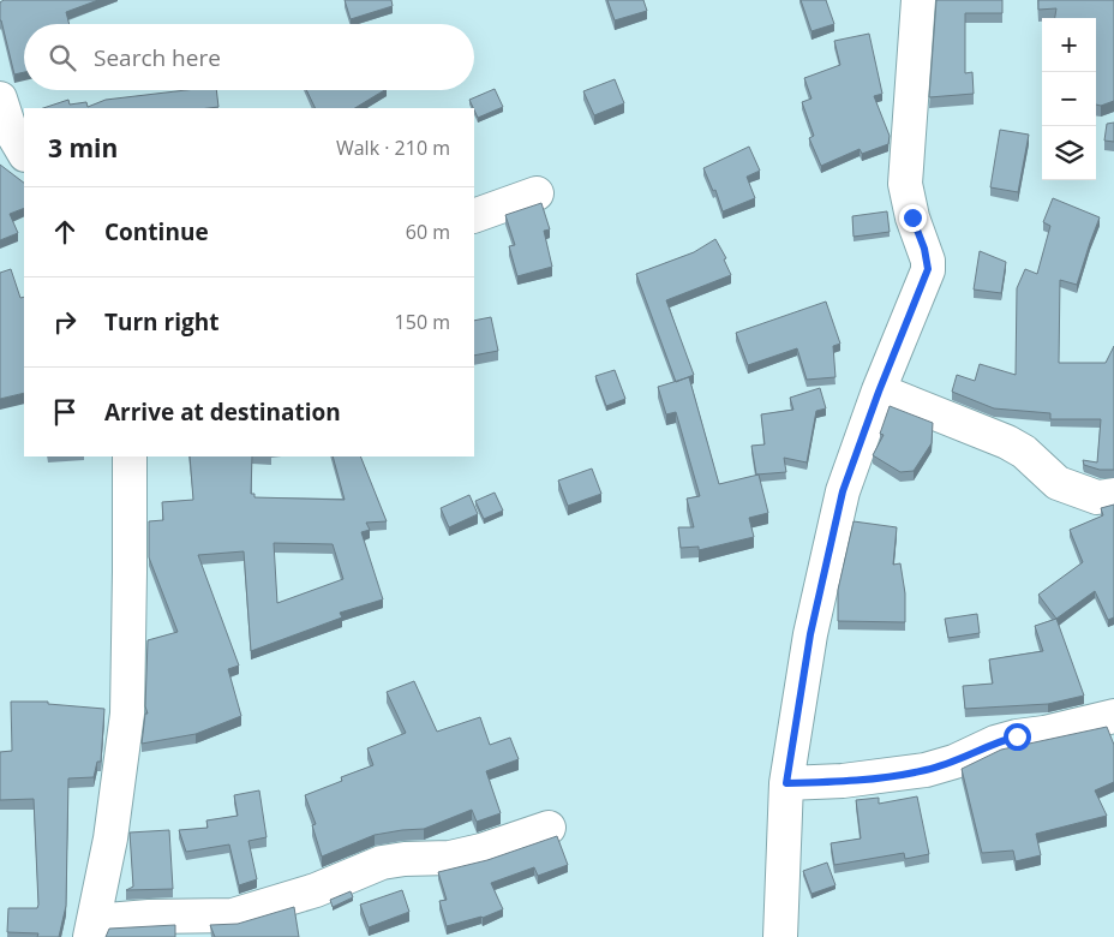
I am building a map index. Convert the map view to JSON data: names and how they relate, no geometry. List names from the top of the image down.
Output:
{
  "page": {
    "map_buttons": ["+", "−"],
    "search": "Search here",
    "heading": ["3 min", "Walk · 210 m"],
    "list": [
      ["Continue", "60 m"],
      ["Turn right", "150 m"],
      "Arrive at destination"
    ]
  }
}
